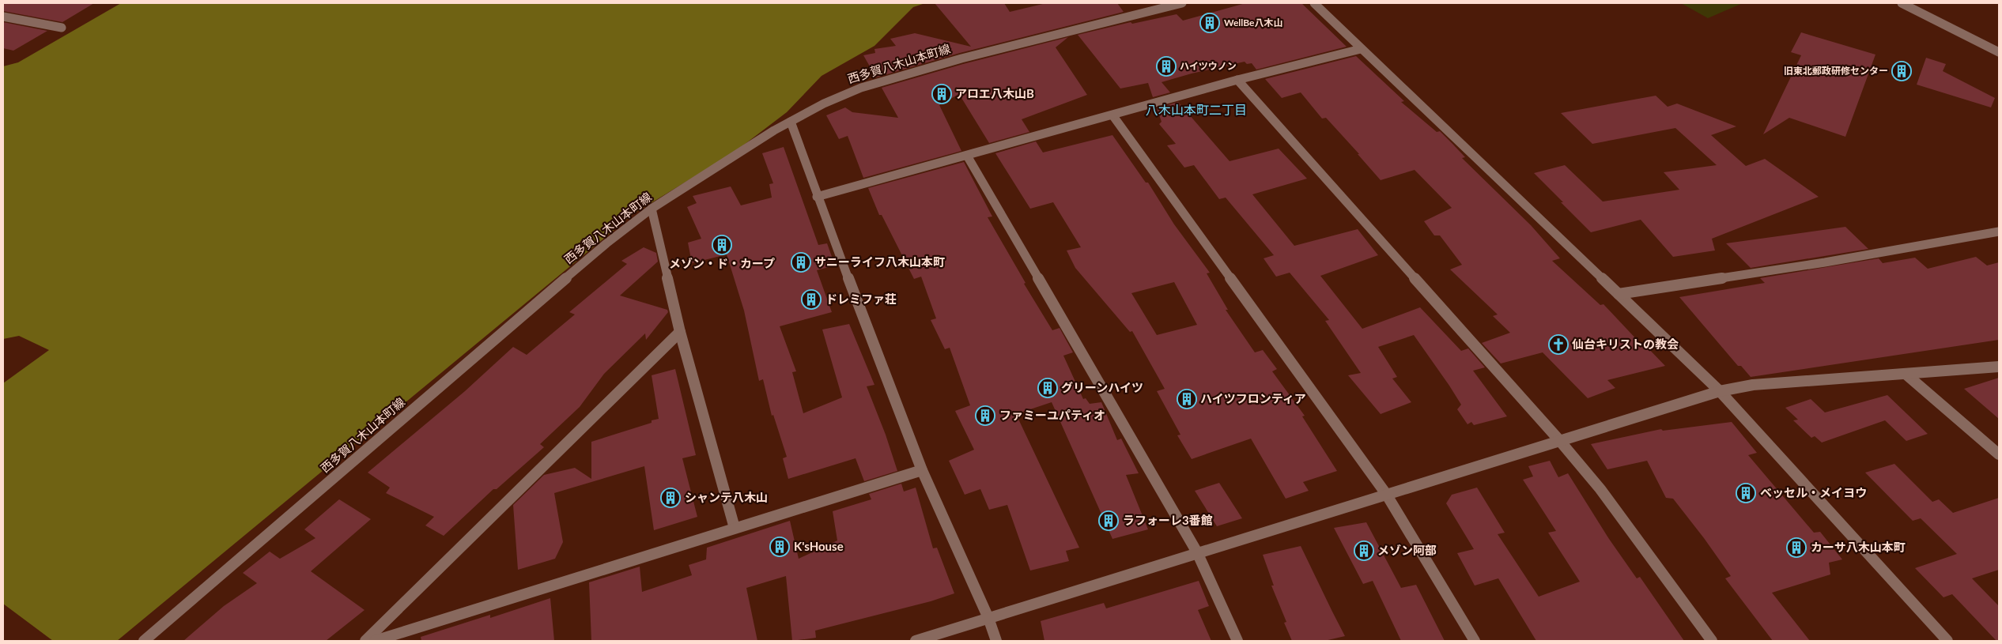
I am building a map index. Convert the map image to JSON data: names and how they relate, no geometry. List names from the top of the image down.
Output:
{
  "streets": {
    "street": ["西多賀八木山本町線"]
  },
  "districts": ["八木山本町二丁目"],
  "places": {
    "building": [
      "WellBe八木山",
      "ハイツウノン",
      "旧東北郵政研修センター",
      "アロエ八木山B",
      "メゾン・ド・カープ",
      "サニーライフ八木山本町",
      "ドレミファ荘",
      "グリーンハイツ",
      "ハイツフロンティア",
      "ファミーユパティオ",
      "ベッセル・メイヨウ",
      "シャンテ八木山",
      "ラフォーレ3番館",
      "K'sHouse",
      "カーサ八木山本町",
      "メゾン阿部"
    ],
    "church": ["仙台キリストの教会"]
  }
}
